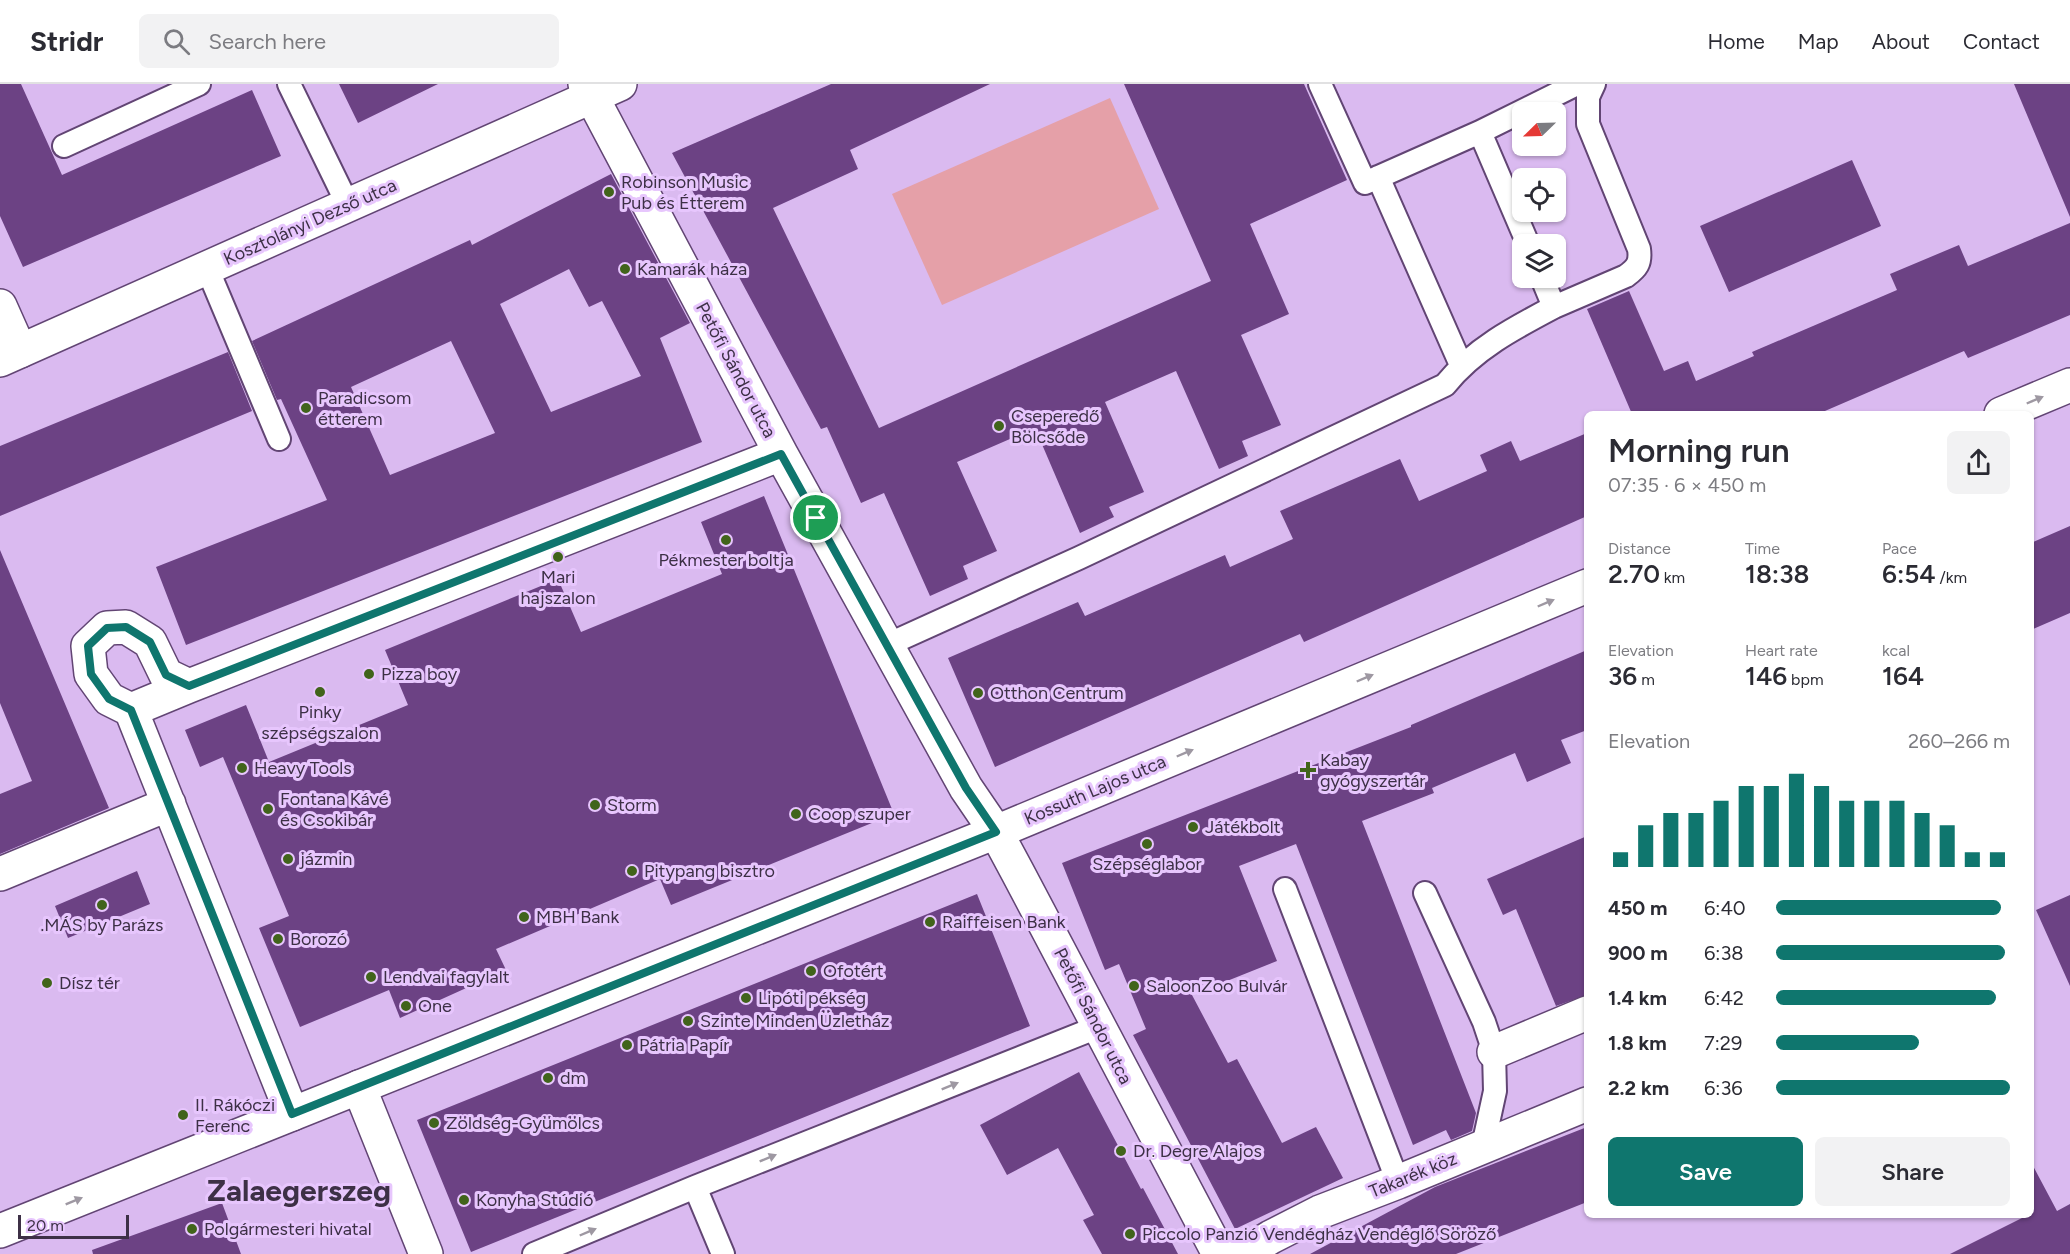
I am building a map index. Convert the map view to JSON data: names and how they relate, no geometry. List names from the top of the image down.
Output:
{
  "streets": {
    "street": [
      "Kosztolányi Dezső utca",
      "Petőfi Sándor utca",
      "Kossuth Lajos utca",
      "Takarék köz"
    ]
  },
  "crossings": [
    ["Kosztolányi Dezső utca", "Petőfi Sándor utca"],
    ["Petőfi Sándor utca", "Kossuth Lajos utca"]
  ],
  "one_way": ["Kossuth Lajos utca"],
  "districts": ["Zalaegerszeg"],
  "places": {
    "other": [
      "Robinson Music Pub és Étterem",
      "Kamarák háza",
      "Paradicsom étterem",
      "Cseperedő Bölcsőde",
      "Pékmester boltja",
      "Mari hajszalon",
      "Pizza boy",
      "Pinky szépségszalon",
      "Otthon Centrum",
      "Heavy Tools",
      "Storm",
      "Fontana Kávé és Csokibár",
      "Coop szuper",
      "Játékbolt",
      "Szépséglabor",
      "jázmin",
      "Pitypang bisztro",
      ".MÁS by Parázs",
      "MBH Bank",
      "Raiffeisen Bank",
      "Borozó",
      "Ofotért",
      "Lendvai fagylalt",
      "Dísz tér",
      "SaloonZoo Bulvár",
      "Lipóti pékség",
      "One",
      "Szinte Minden Üzletház",
      "Pátria Papír",
      "dm",
      "II. Rákóczi Ferenc",
      "Zöldség-Gyümölcs",
      "Dr. Degre Alajos",
      "Konyha Stúdió",
      "Polgármesteri hivatal",
      "Piccolo Panzió Vendégház Vendéglő Söröző"
    ],
    "health": ["Kabay gyógyszertár"]
  },
  "scale_bar": "20 m",
  "north": "bottom left",
  "page": {
    "header": "Stridr",
    "search": "Search here",
    "nav": [
      "Home",
      "Map",
      "About",
      "Contact"
    ],
    "heading": ["Morning run", "07:35 · 6 × 450 m"],
    "stats": [
      ["Distance", "2.70 km"],
      ["Time", "18:38"],
      ["Pace", "6:54 /km"],
      ["Elevation", "36 m"],
      ["Heart rate", "146 bpm"],
      ["kcal", "164"]
    ],
    "chart": ["Elevation", "260–266 m"],
    "list": [
      {
        "name": "450 m",
        "note": "6:40"
      },
      {
        "name": "900 m",
        "note": "6:38"
      },
      {
        "name": "1.4 km",
        "note": "6:42"
      },
      {
        "name": "1.8 km",
        "note": "7:29"
      },
      {
        "name": "2.2 km",
        "note": "6:36"
      }
    ],
    "buttons": ["Save", "Share"],
    "scale": "20 m"
  }
}
